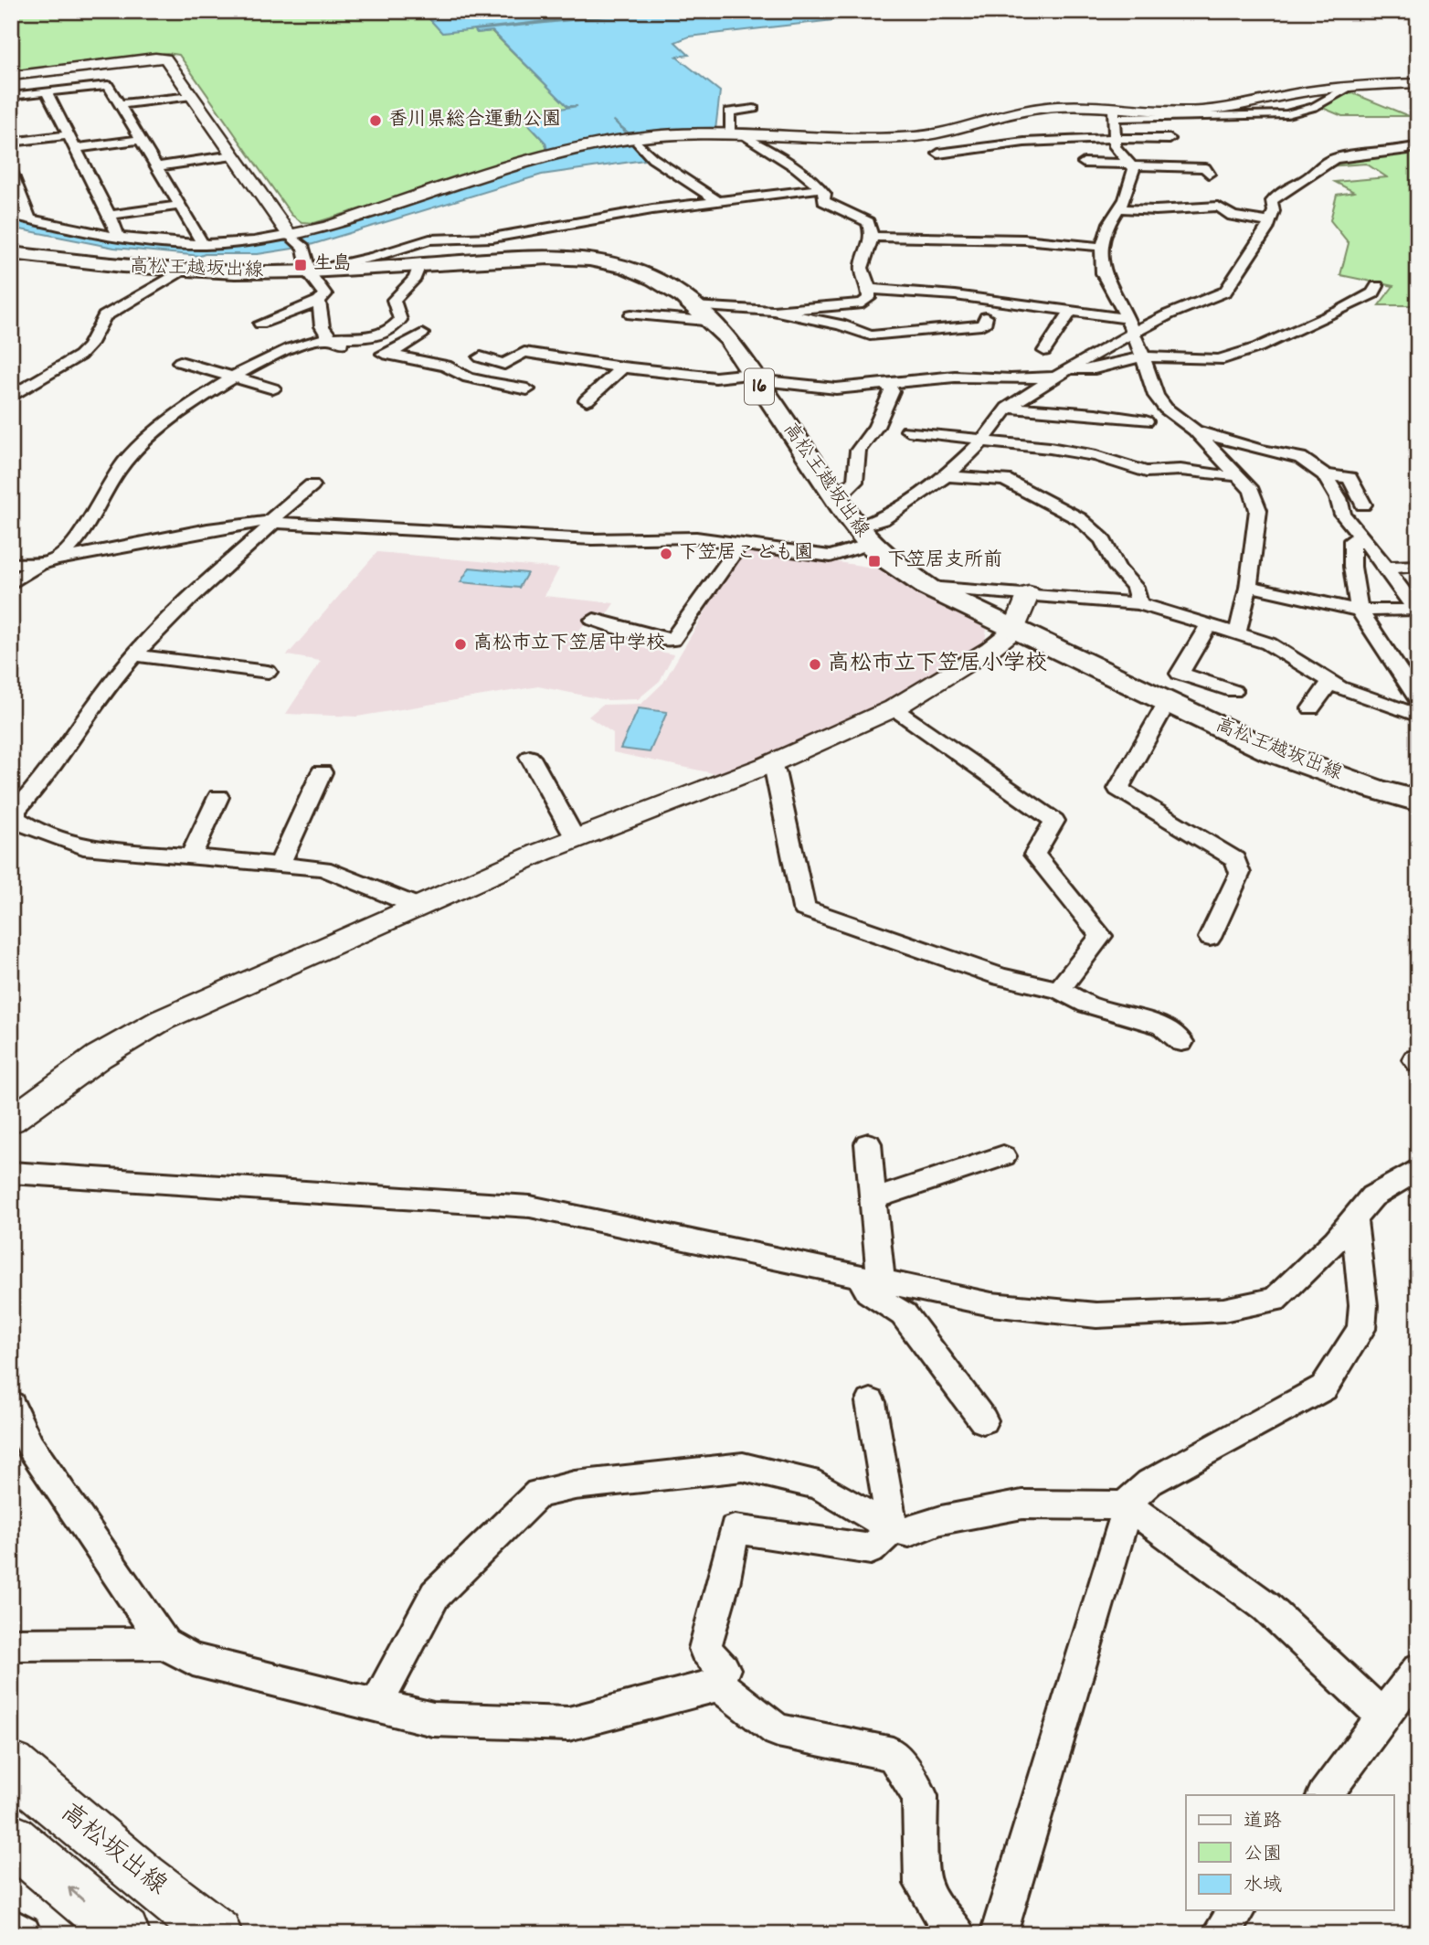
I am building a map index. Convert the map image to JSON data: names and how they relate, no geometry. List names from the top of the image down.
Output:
{
  "streets": {
    "main road": ["高松王越坂出線", "16", "高松坂出線"]
  },
  "places": {
    "other": [
      "香川県総合運動公園",
      "下笠居こども園",
      "高松市立下笠居中学校",
      "高松市立下笠居小学校"
    ],
    "transit": ["生島", "下笠居支所前"]
  },
  "legend": ["道路", "公園", "水域"]
}
